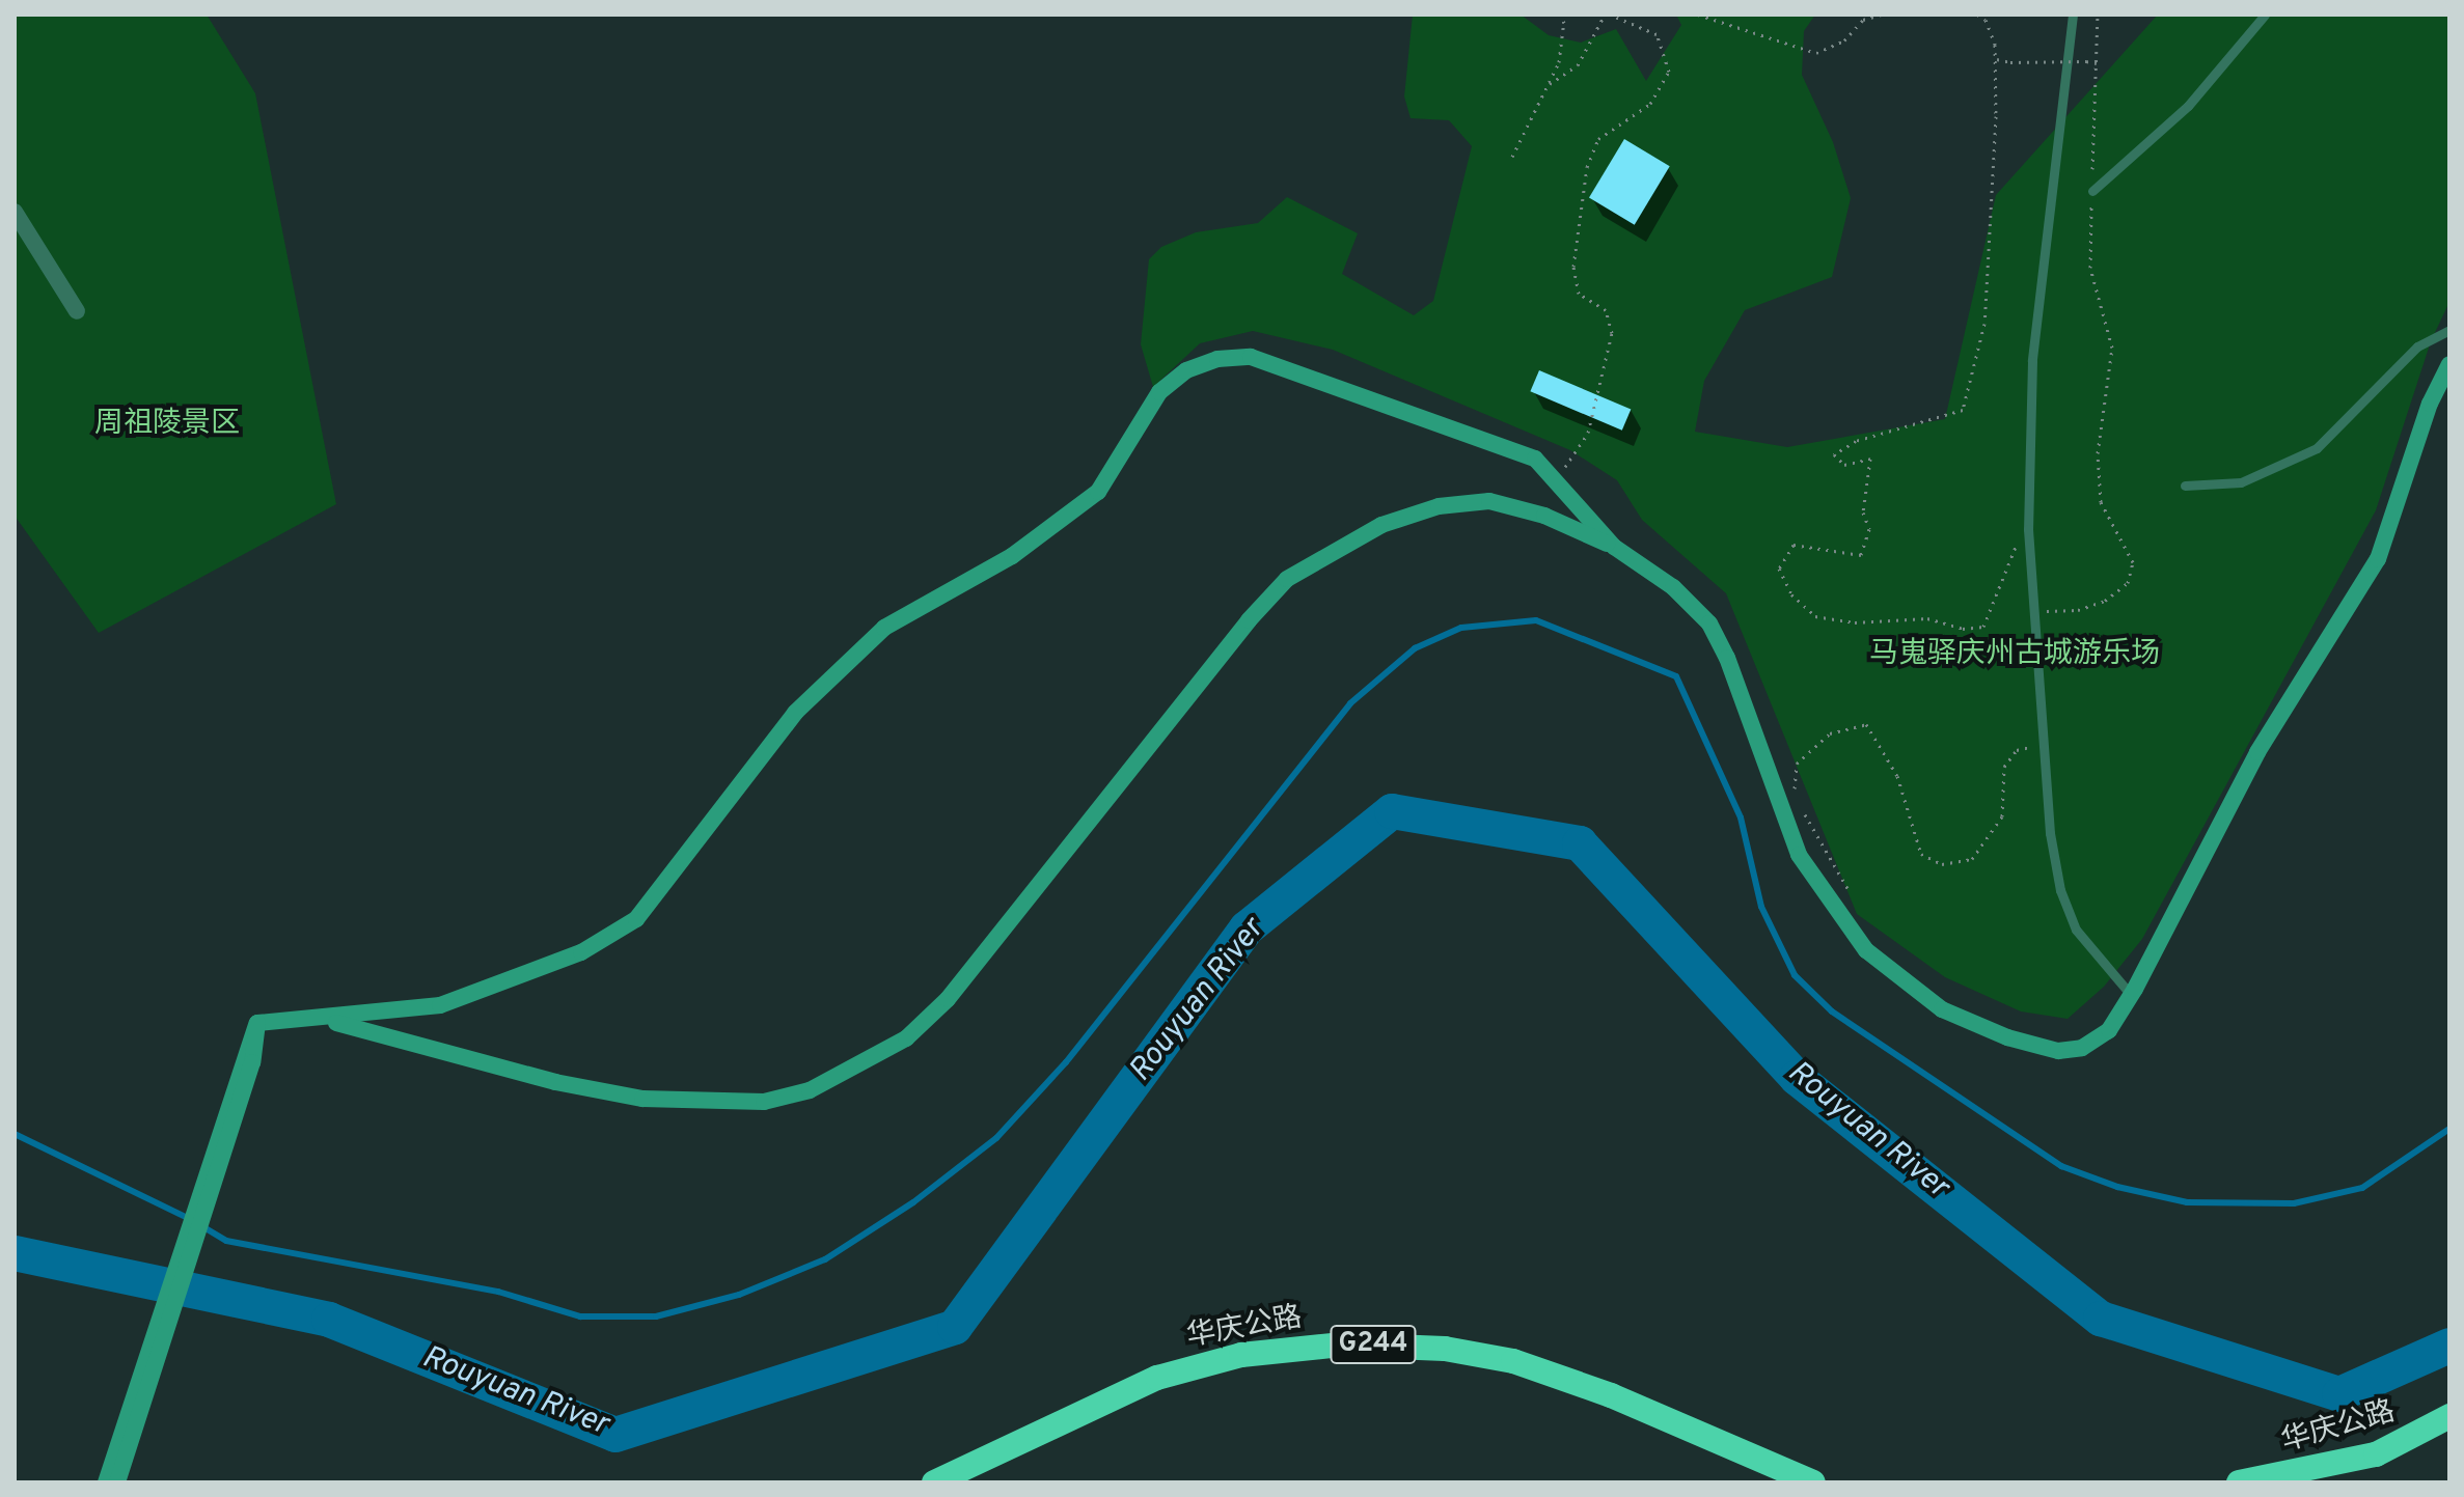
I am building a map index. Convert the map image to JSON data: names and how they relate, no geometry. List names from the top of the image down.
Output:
{
  "streets": {
    "highway": ["华庆公路", "G244"]
  },
  "water": ["Rouyuan River"],
  "parks": ["周祖陵景区", "马嵬驿庆州古城游乐场"]
}
